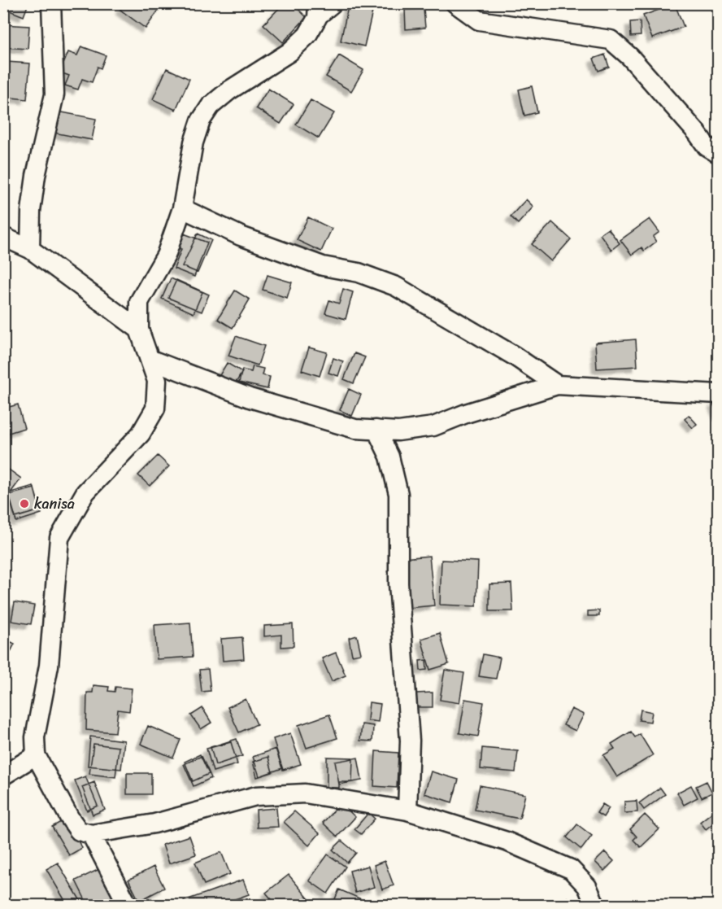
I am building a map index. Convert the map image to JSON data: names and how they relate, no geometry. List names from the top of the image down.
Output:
{
  "places": ["kanisa"]
}
